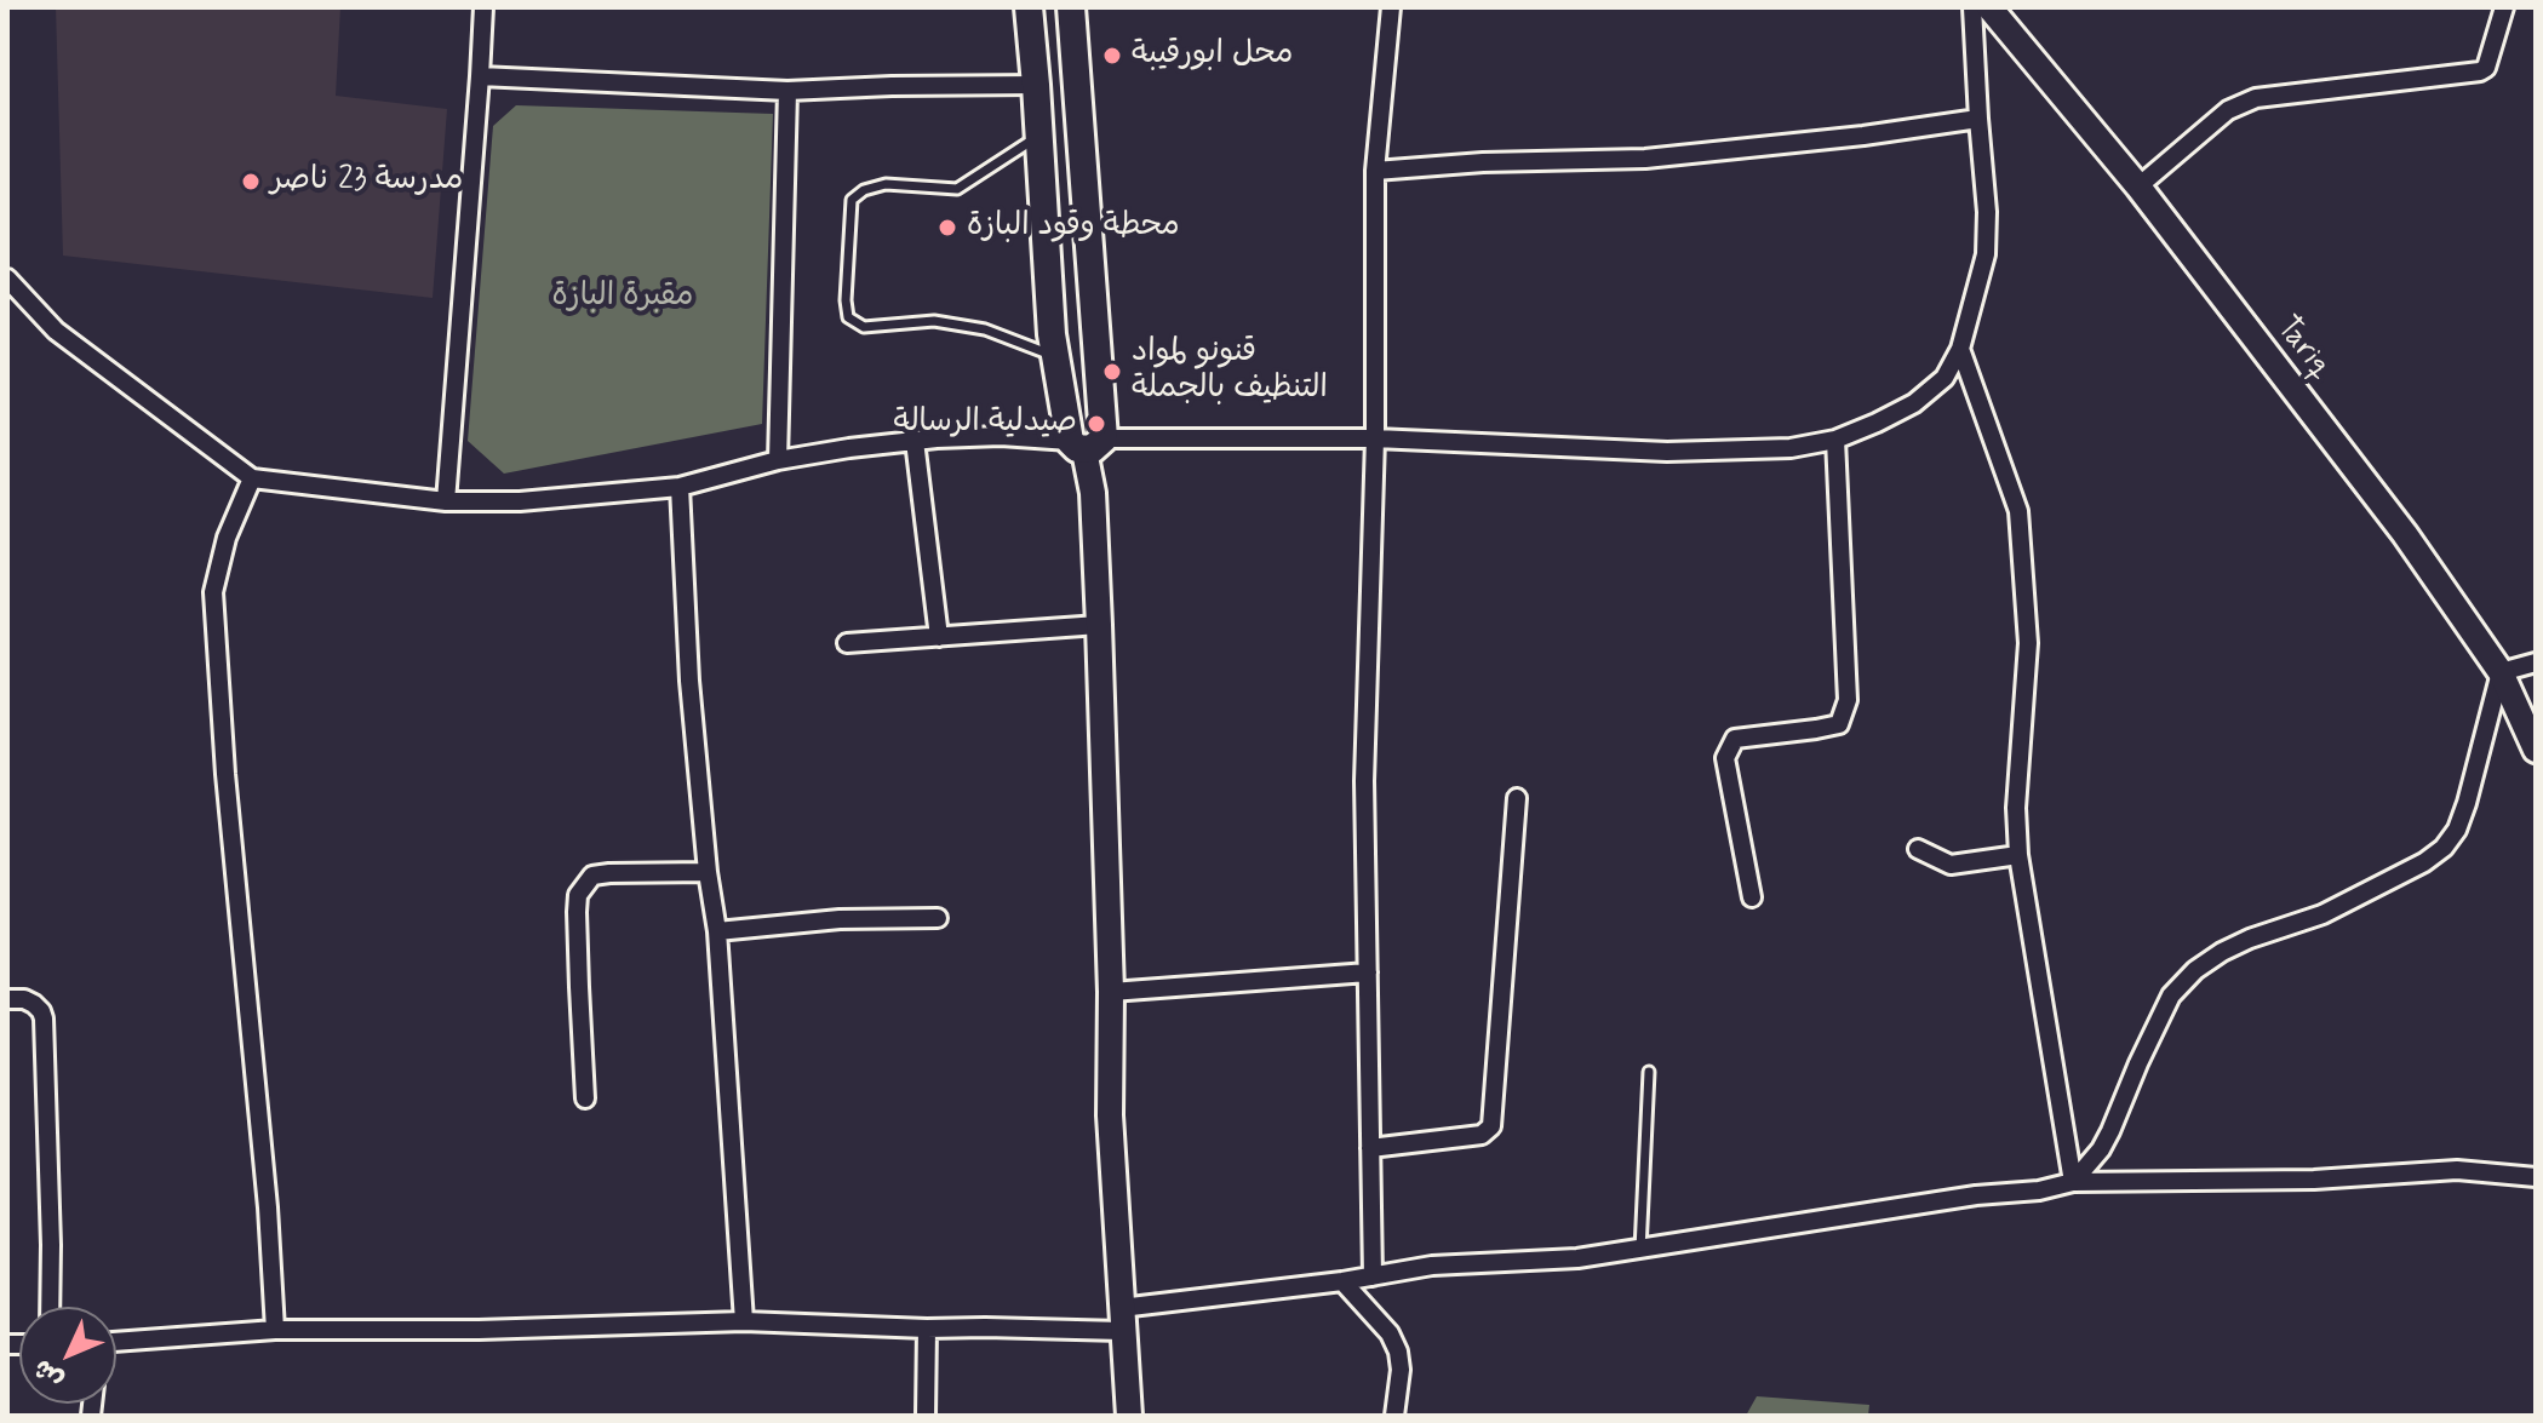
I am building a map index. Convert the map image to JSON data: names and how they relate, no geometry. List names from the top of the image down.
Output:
{
  "streets": {
    "main road": ["Tariq"]
  },
  "parks": ["مقبرة البازة"],
  "places": [
    "محل ابورقيبة",
    "مدرسة 23 ناصر",
    "محطة وقود البازة",
    "قنونو لمواد التنظيف بالجملة",
    "صيدلية الرسالة"
  ],
  "north": "bottom left"
}
